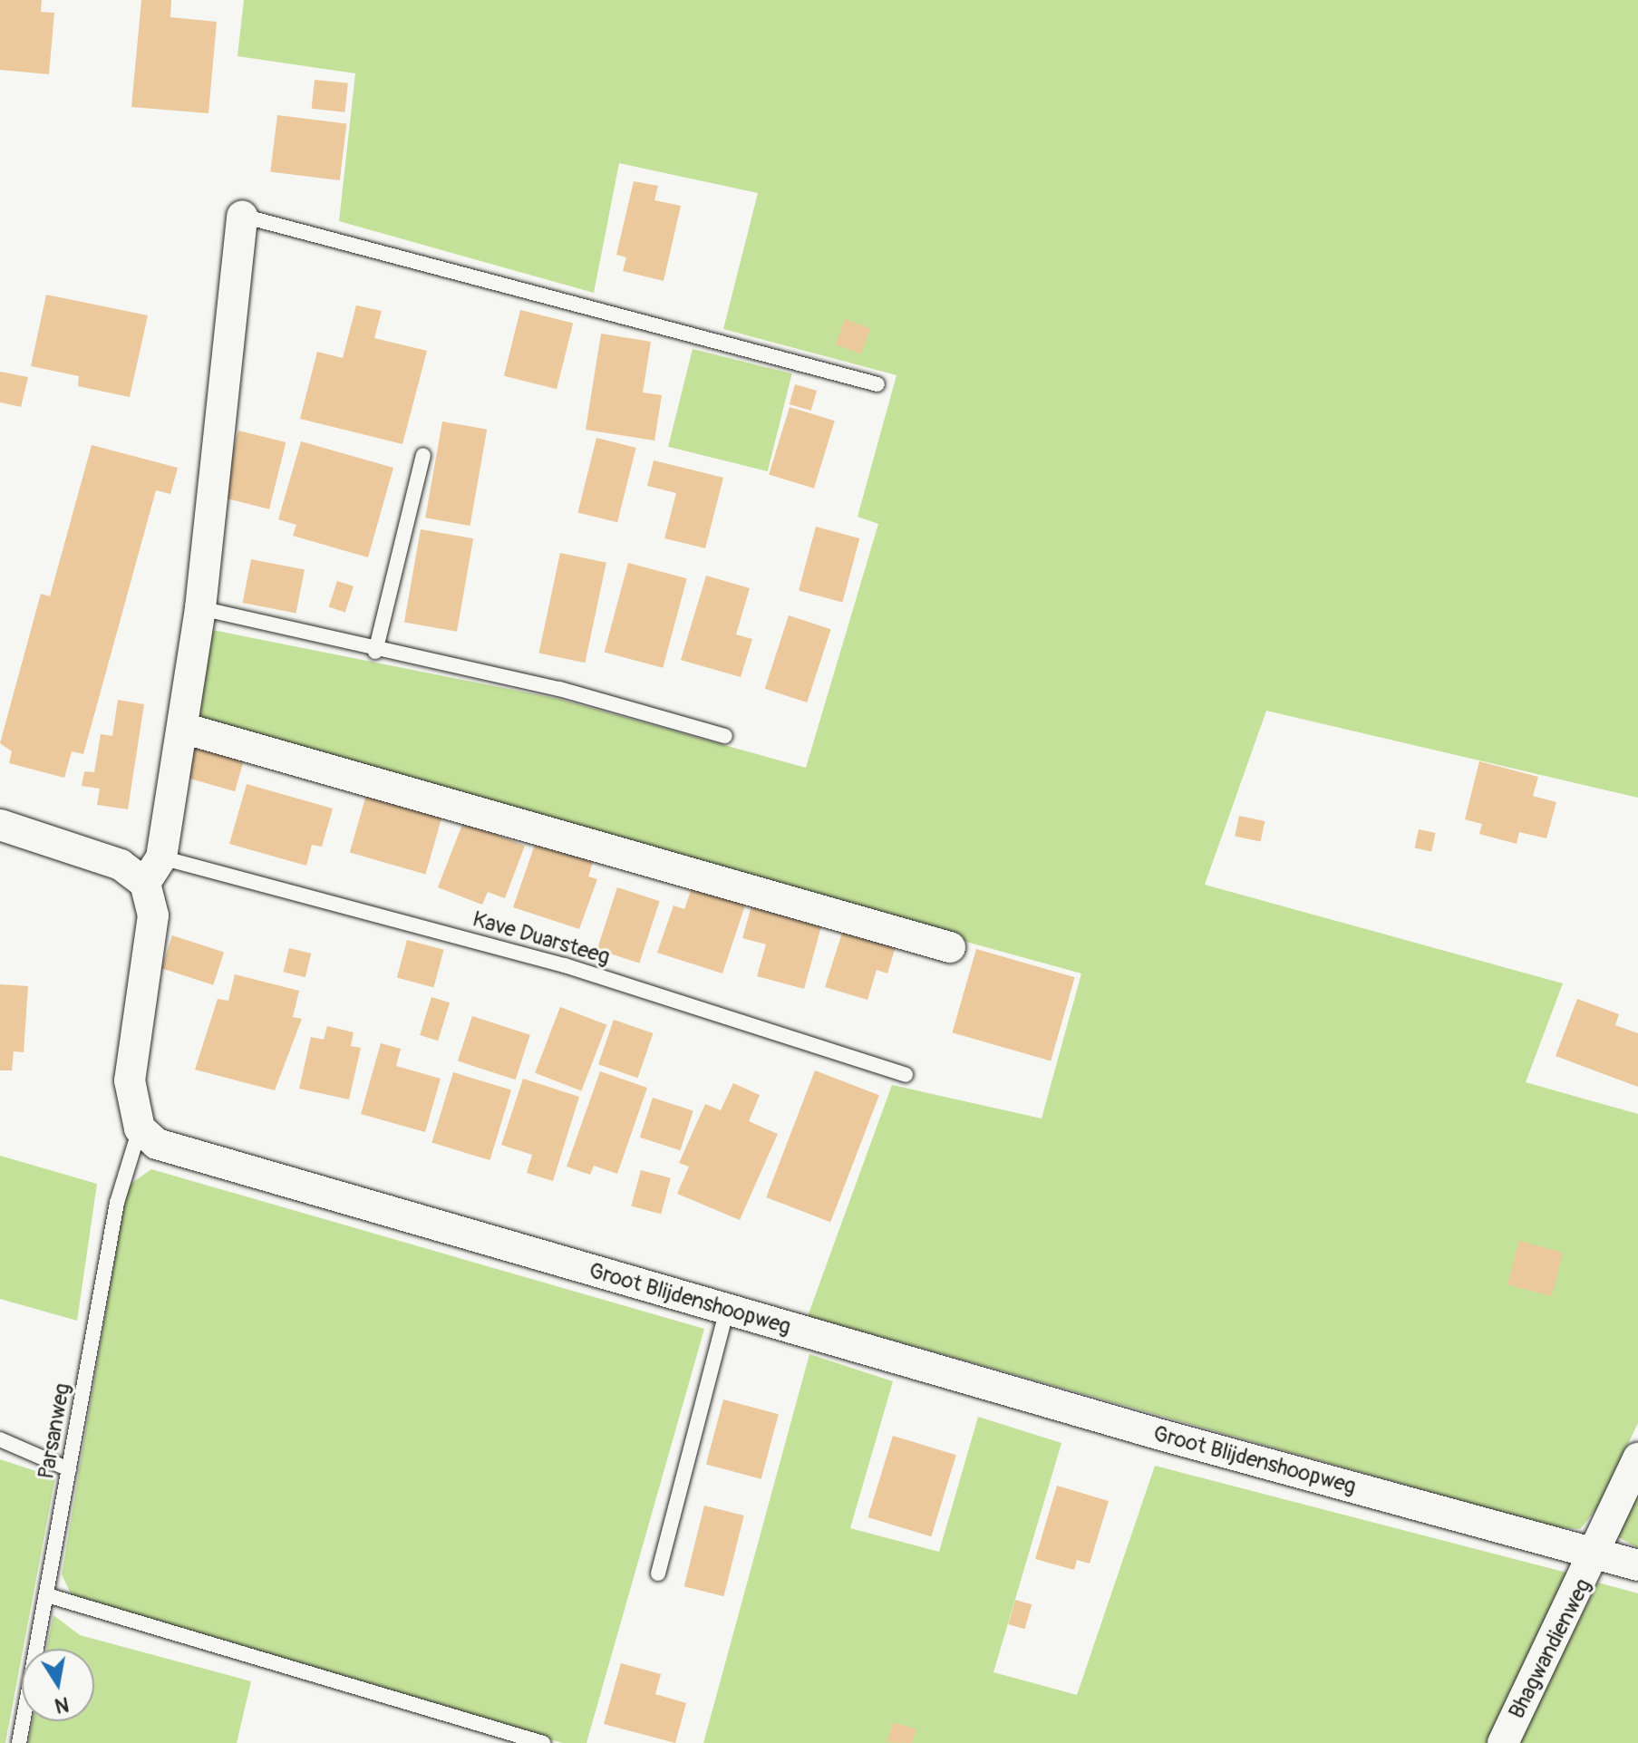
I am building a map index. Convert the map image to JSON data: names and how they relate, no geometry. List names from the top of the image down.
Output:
{
  "streets": {
    "street": ["Groot Blijdenshoopweg", "Bhagwandienweg"],
    "lane": ["Kave Duarsteeg", "Parsanweg"]
  },
  "crossings": [
    ["Groot Blijdenshoopweg", "Parsanweg"],
    ["Groot Blijdenshoopweg", "Bhagwandienweg"]
  ],
  "north": "bottom"
}
